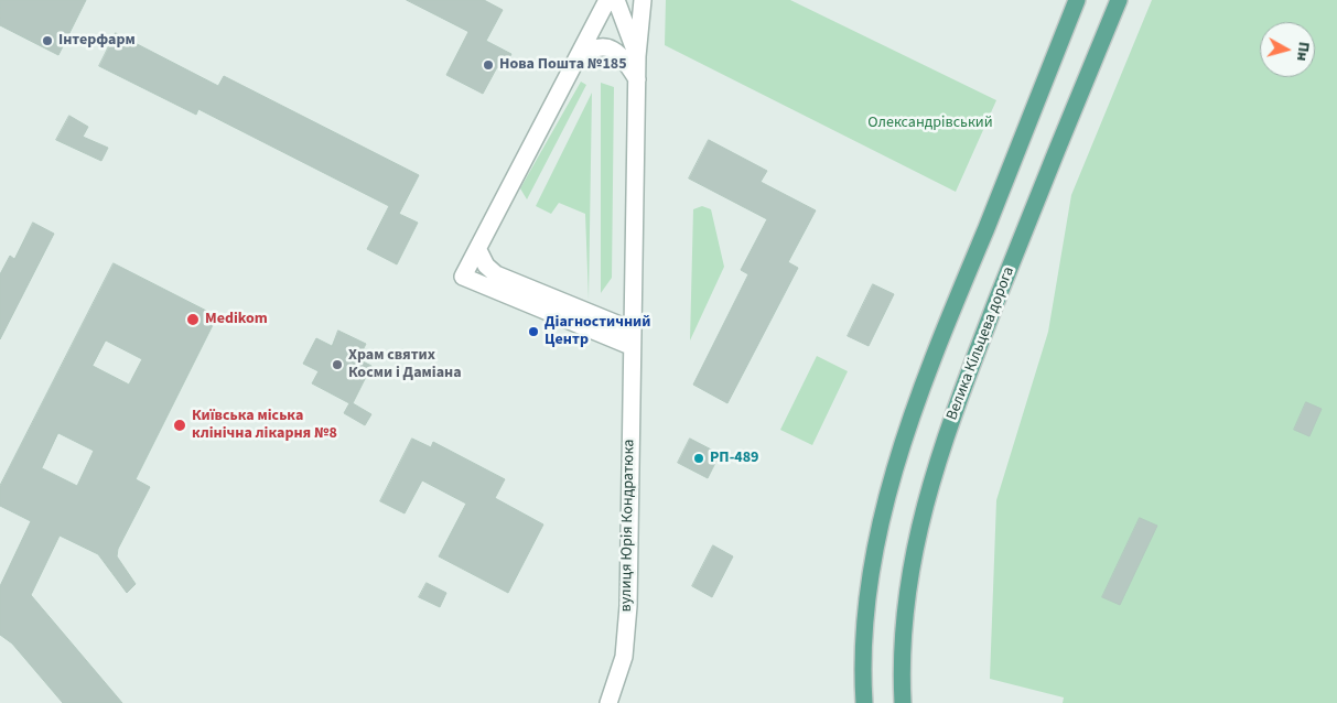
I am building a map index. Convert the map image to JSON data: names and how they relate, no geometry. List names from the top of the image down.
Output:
{
  "streets": {
    "main road": ["Велика Кільцева дорога"],
    "street": ["вулиця Юрія Кондратюка"]
  },
  "parks": ["Олександрівський"],
  "places": [
    "Інтерфарм",
    "Нова Пошта №185",
    "Medikom",
    "Діагностичний Центр",
    "Храм святих Косми і Даміана",
    "Київська міська клінічна лікарня №8",
    "РП-489"
  ],
  "north": "right"
}
